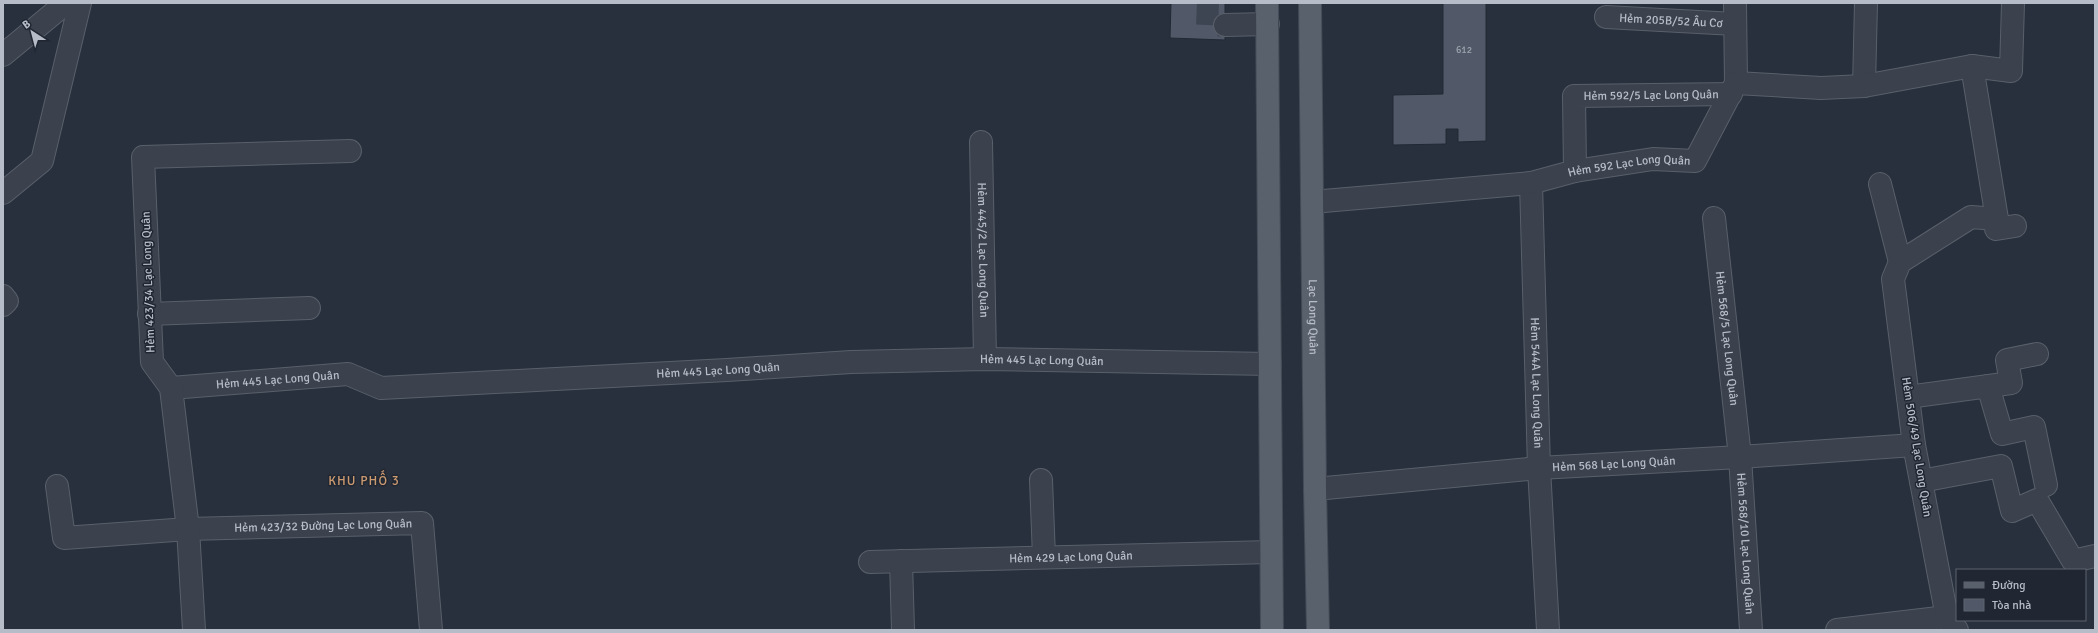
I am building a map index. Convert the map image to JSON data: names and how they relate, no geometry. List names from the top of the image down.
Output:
{
  "streets": {
    "main road": ["Lạc Long Quân"],
    "street": [
      "Hẻm 205B/52 Âu Cơ",
      "Hẻm 592/5 Lạc Long Quân",
      "Hẻm 592 Lạc Long Quân",
      "Hẻm 445/2 Lạc Long Quân",
      "Hẻm 423/34 Lạc Long Quân",
      "Hẻm 568/5 Lạc Long Quân",
      "Hẻm 445 Lạc Long Quân",
      "Hẻm 544A Lạc Long Quân",
      "Hẻm 506/49 Lạc Long Quân",
      "Hẻm 568 Lạc Long Quân",
      "Hẻm 423/32 Đường Lạc Long Quân",
      "Hẻm 568/10 Lạc Long Quân",
      "Hẻm 429 Lạc Long Quân"
    ]
  },
  "crossings": [
    ["Hẻm 592/5 Lạc Long Quân", "Hẻm 592 Lạc Long Quân"],
    ["Hẻm 592 Lạc Long Quân", "Lạc Long Quân"],
    ["Hẻm 592 Lạc Long Quân", "Hẻm 544A Lạc Long Quân"],
    ["Hẻm 445/2 Lạc Long Quân", "Hẻm 445 Lạc Long Quân"],
    ["Hẻm 423/34 Lạc Long Quân", "Hẻm 445 Lạc Long Quân"],
    ["Hẻm 423/34 Lạc Long Quân", "Hẻm 423/32 Đường Lạc Long Quân"],
    ["Lạc Long Quân", "Hẻm 568 Lạc Long Quân"],
    ["Hẻm 568/5 Lạc Long Quân", "Hẻm 568 Lạc Long Quân"],
    ["Hẻm 568/5 Lạc Long Quân", "Hẻm 568/10 Lạc Long Quân"],
    ["Hẻm 544A Lạc Long Quân", "Hẻm 568 Lạc Long Quân"],
    ["Hẻm 506/49 Lạc Long Quân", "Hẻm 568 Lạc Long Quân"],
    ["Hẻm 568 Lạc Long Quân", "Hẻm 568/10 Lạc Long Quân"]
  ],
  "districts": ["KHU PHỐ 3"],
  "house_numbers": ["612"],
  "legend": ["Đường", "Tòa nhà"],
  "north": "top left"
}
